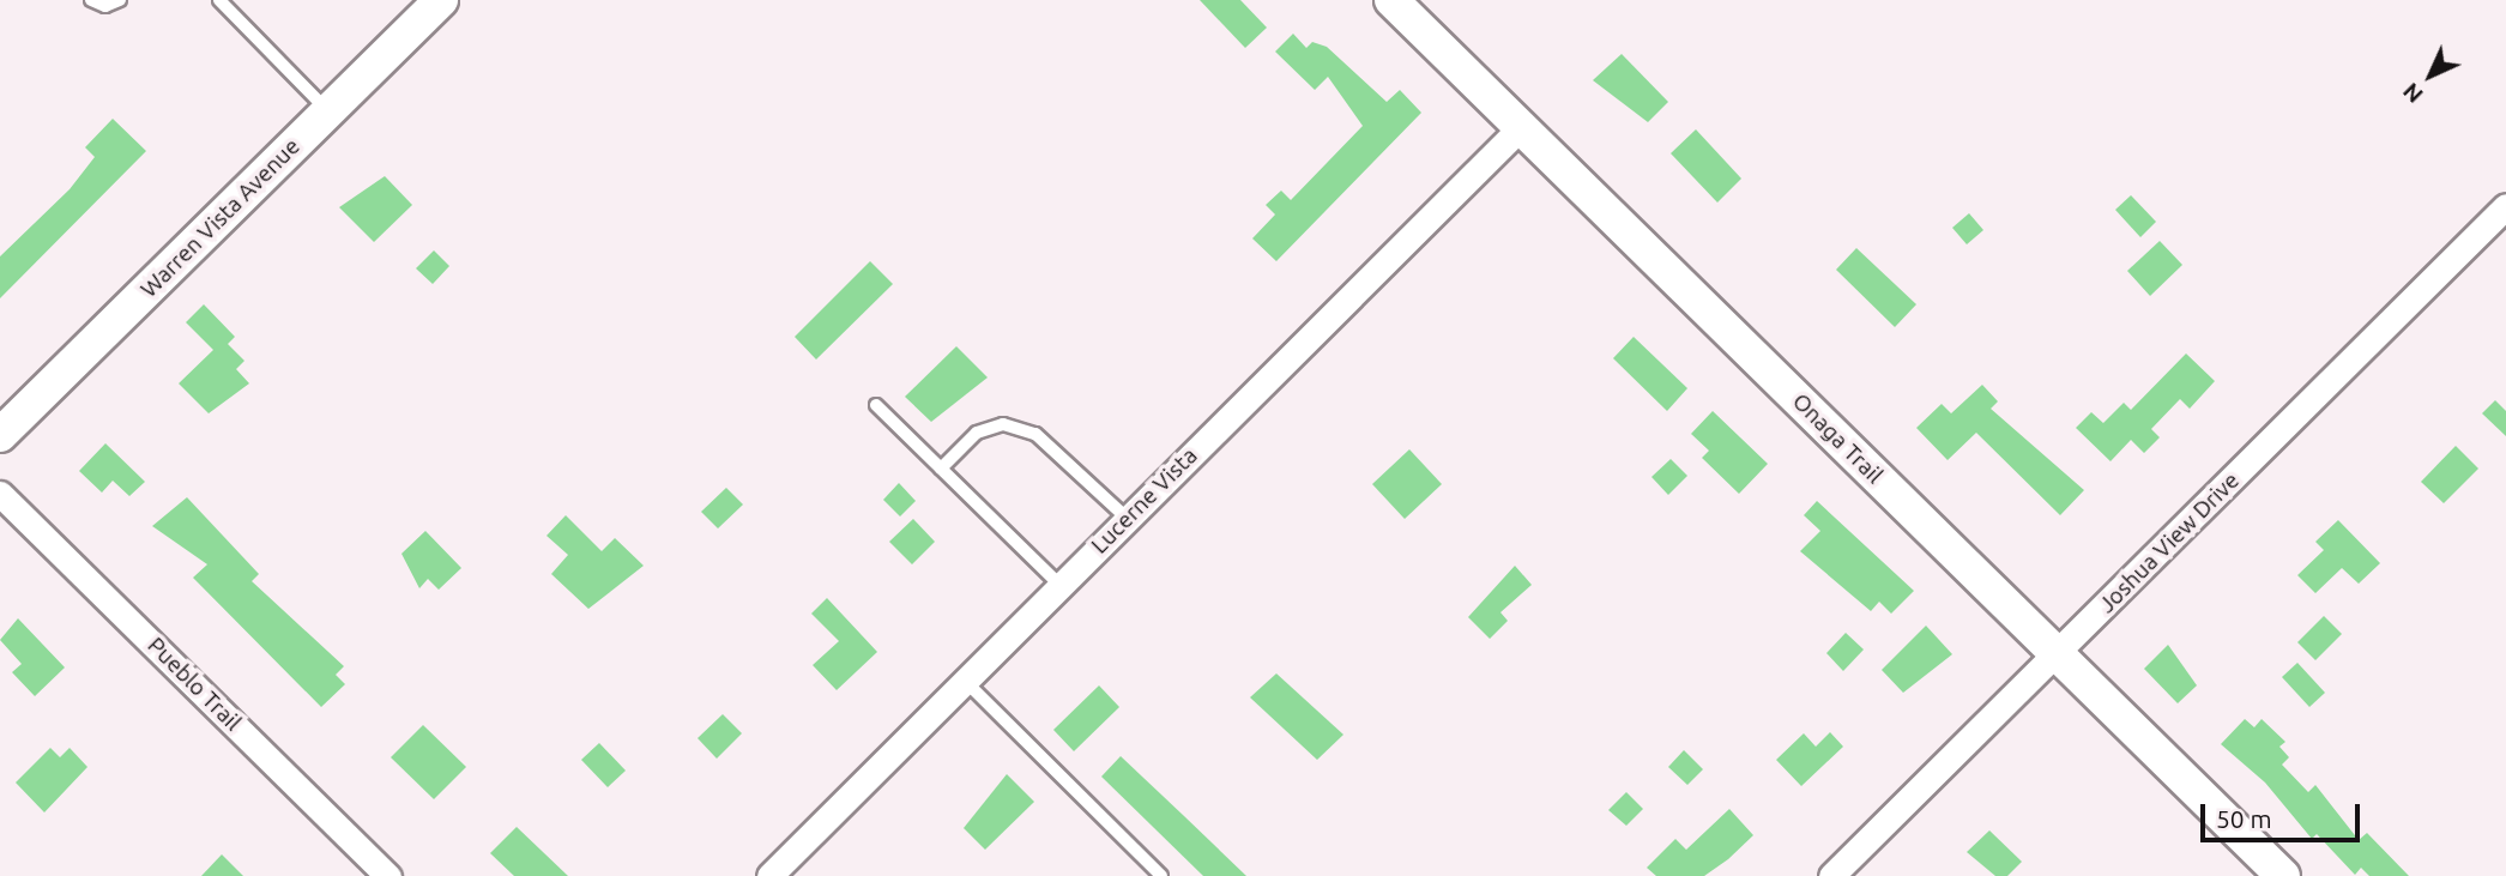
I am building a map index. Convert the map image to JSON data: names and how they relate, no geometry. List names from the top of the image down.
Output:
{
  "streets": {
    "street": [
      "Warren Vista Avenue",
      "Onaga Trail",
      "Lucerne Vista",
      "Joshua View Drive",
      "Pueblo Trail"
    ]
  },
  "crossings": [
    ["Onaga Trail", "Lucerne Vista"],
    ["Onaga Trail", "Joshua View Drive"]
  ],
  "scale_bar": "50 m",
  "north": "bottom left"
}
